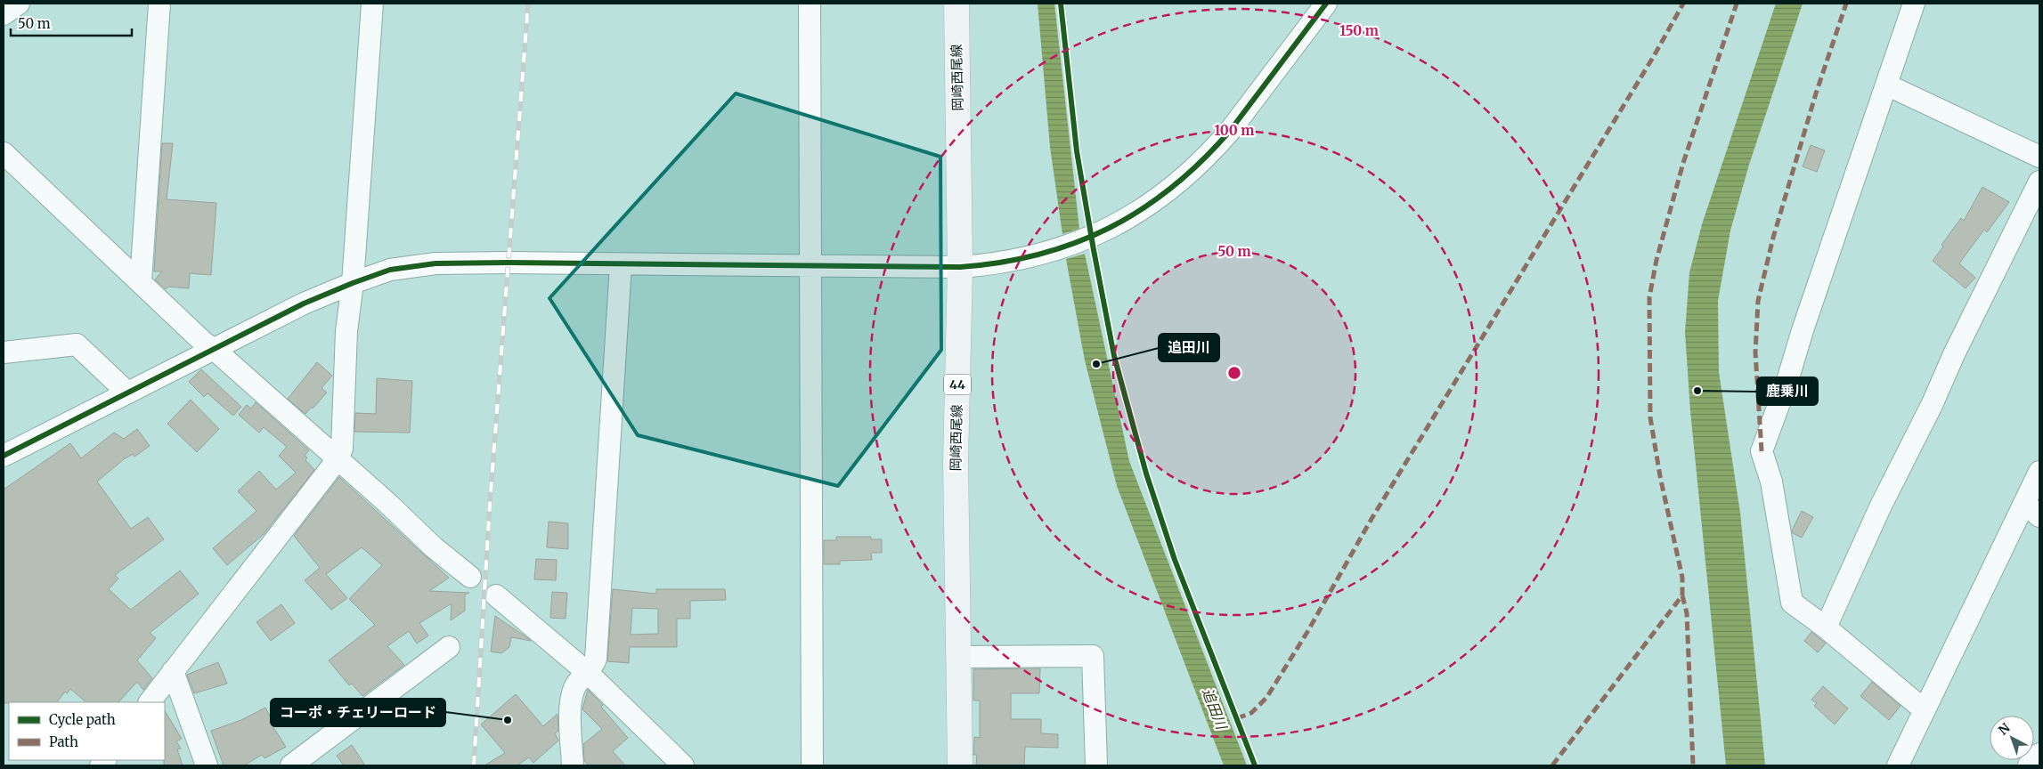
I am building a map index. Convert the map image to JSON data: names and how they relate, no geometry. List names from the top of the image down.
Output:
{
  "streets": {
    "main road": ["岡崎西尾線", "44"]
  },
  "water": ["追田川"],
  "places": ["追田川", "鹿乗川", "コーポ・チェリーロード"],
  "legend": ["Cycle path", "Path"],
  "scale_bar": "50 m",
  "north": "top left",
  "rings": ["150 m", "100 m", "50 m"]
}
